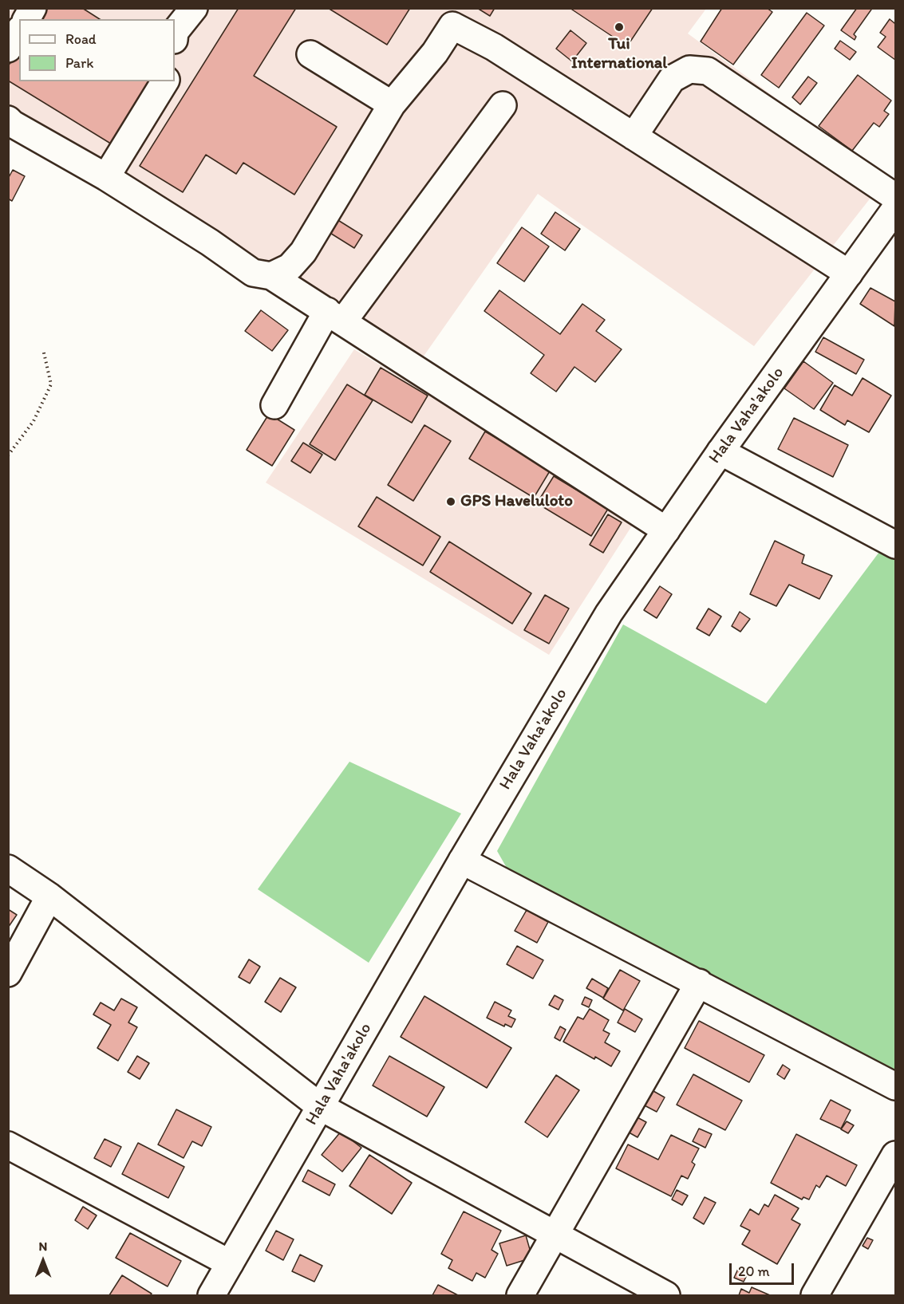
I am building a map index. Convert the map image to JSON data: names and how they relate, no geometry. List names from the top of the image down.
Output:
{
  "streets": {
    "street": ["Hala Vaha'akolo"]
  },
  "places": ["Tui International", "GPS Haveluloto"],
  "legend": ["Road", "Park"],
  "scale_bar": "20 m",
  "north": "top"
}
